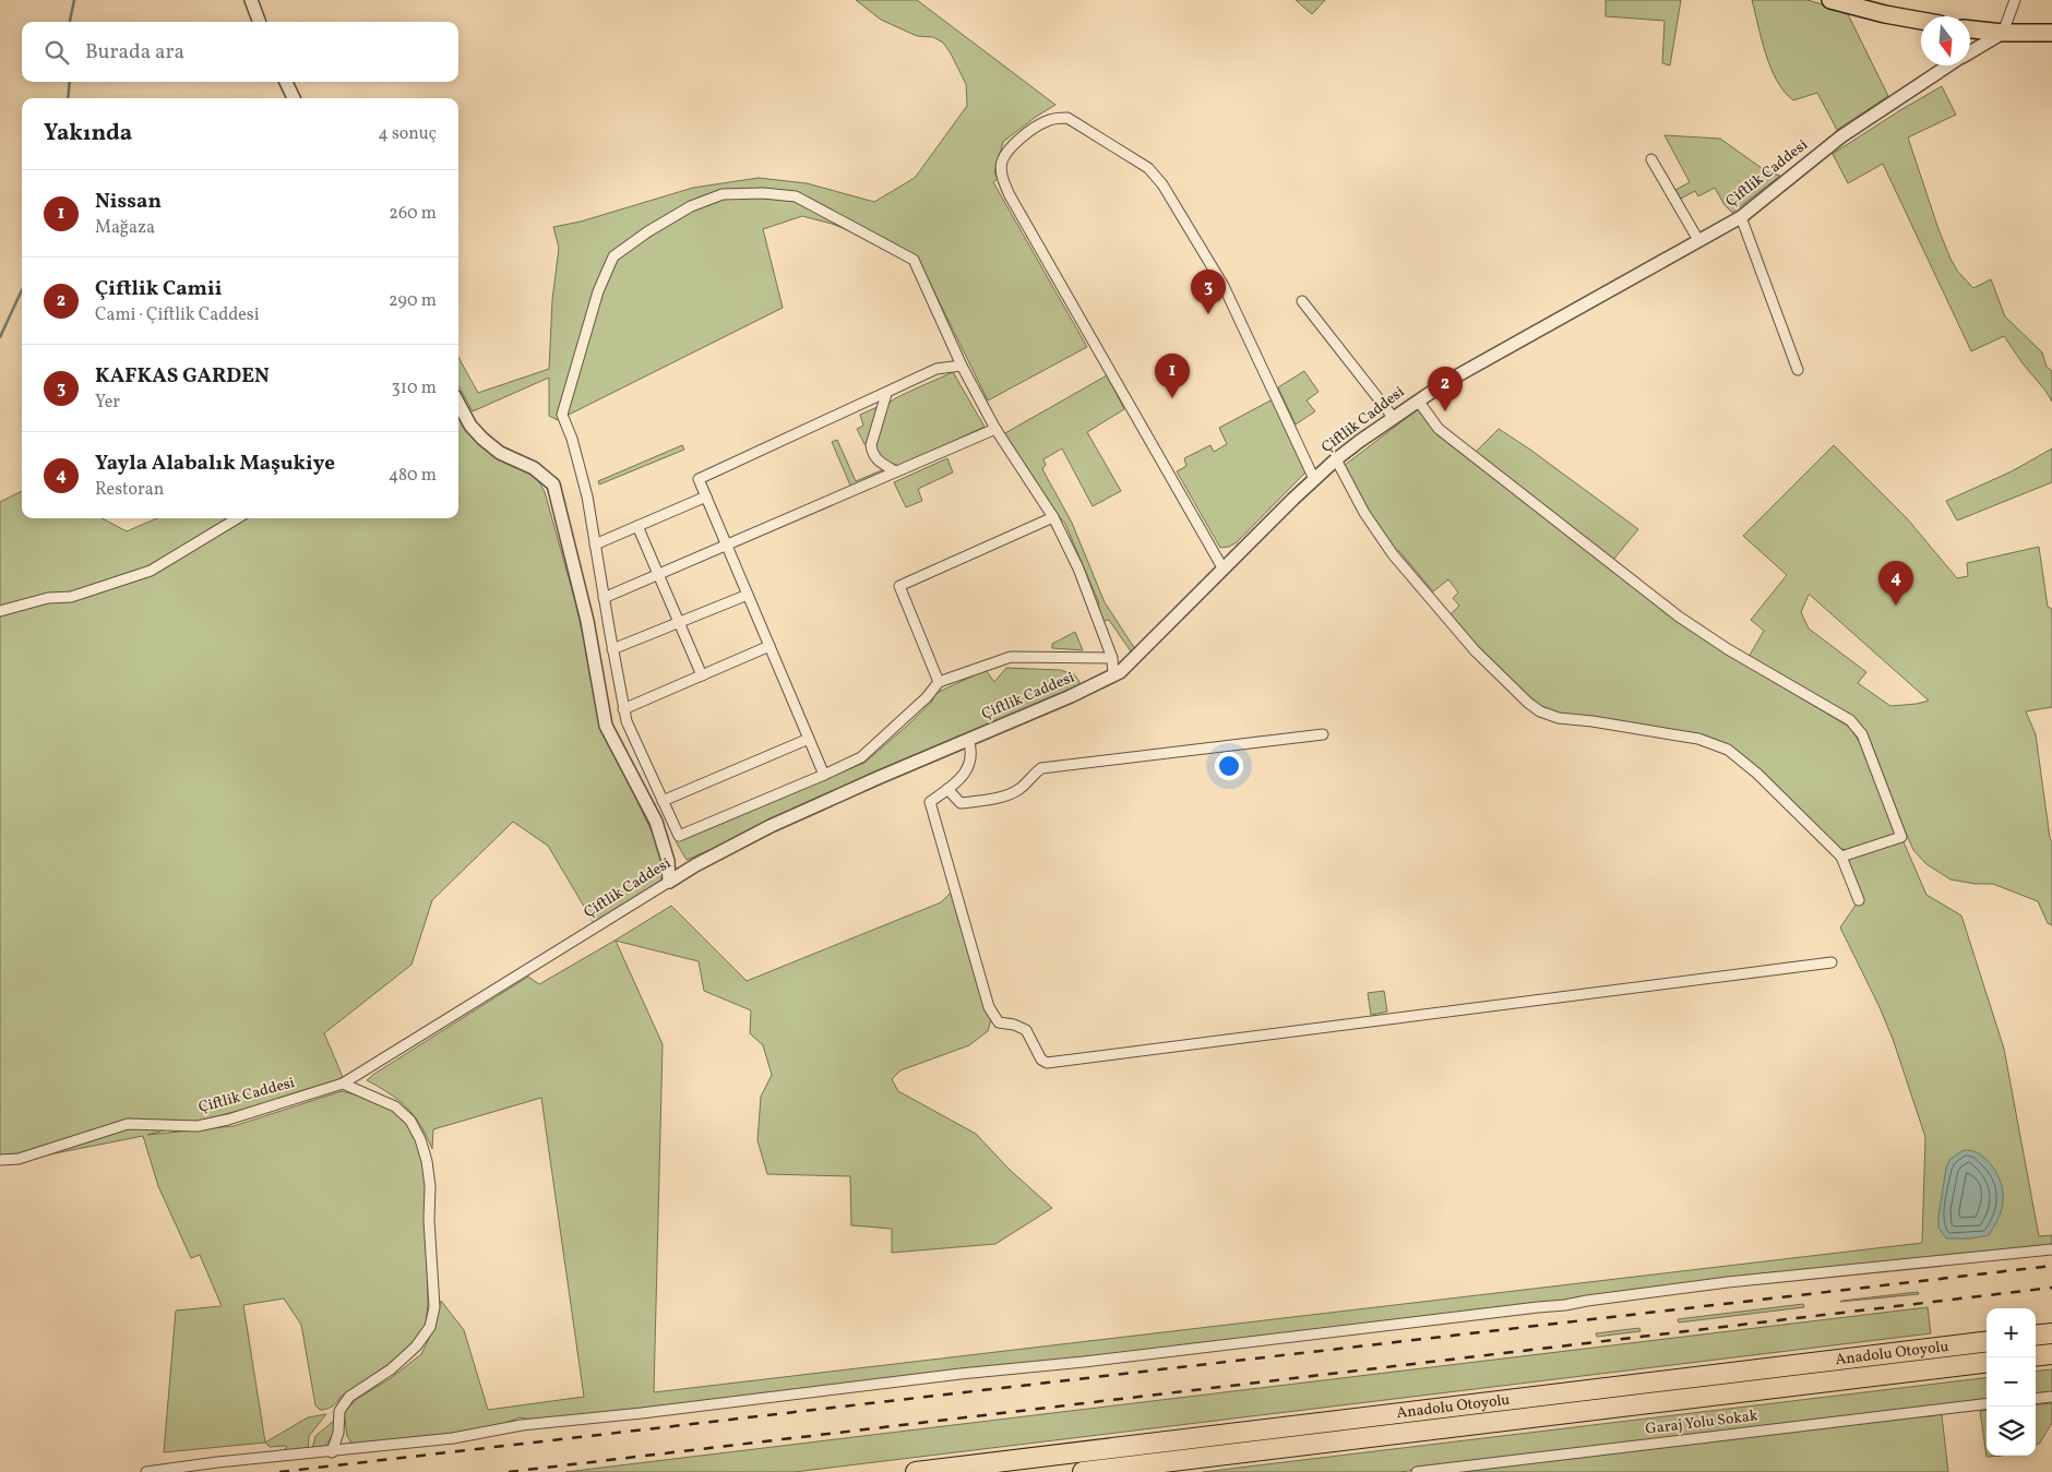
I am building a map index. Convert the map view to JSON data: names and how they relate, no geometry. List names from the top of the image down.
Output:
{
  "streets": {
    "highway": ["Anadolu Otoyolu"],
    "street": ["Çiftlik Caddesi", "Garaj Yolu Sokak"]
  },
  "north": "bottom",
  "page": {
    "search": "Burada ara",
    "heading": ["Yakında", "4 sonuç"],
    "list": [
      {
        "mark": "1",
        "name": "Nissan",
        "note": "Mağaza",
        "value": "260 m"
      },
      {
        "mark": "2",
        "name": "Çiftlik Camii",
        "note": "Cami · Çiftlik Caddesi",
        "value": "290 m"
      },
      {
        "mark": "3",
        "name": "KAFKAS GARDEN",
        "note": "Yer",
        "value": "310 m"
      },
      {
        "mark": "4",
        "name": "Yayla Alabalık Maşukiye",
        "note": "Restoran",
        "value": "480 m"
      }
    ],
    "pins": [
      "3",
      "1",
      "2",
      "4"
    ],
    "map_buttons": ["+", "−"]
  }
}
